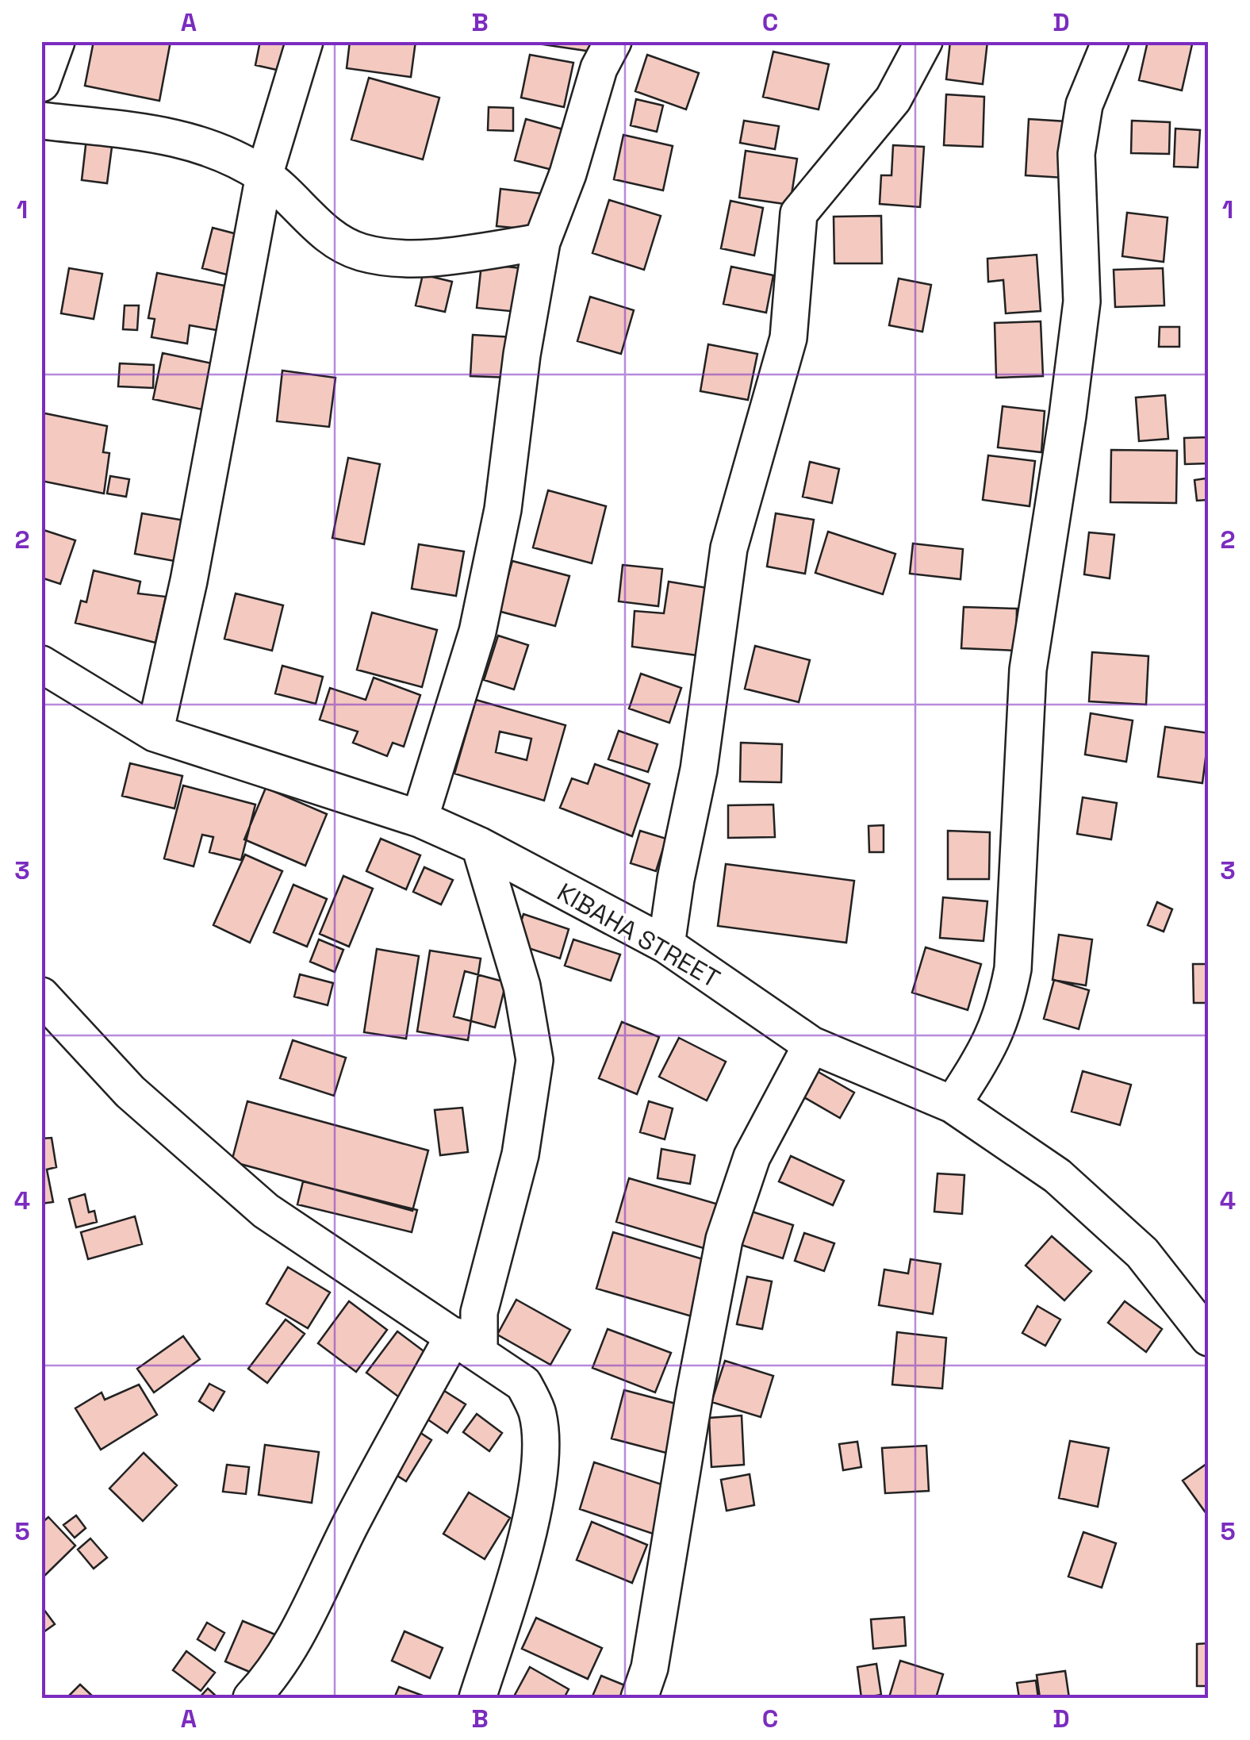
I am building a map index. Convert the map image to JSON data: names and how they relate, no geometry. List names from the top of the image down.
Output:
{
  "streets": {
    "street": ["KIBAHA STREET"]
  },
  "grid": {
    "columns": [
      "A",
      "B",
      "C",
      "D"
    ],
    "rows": [
      "1",
      "2",
      "3",
      "4",
      "5"
    ]
  }
}
